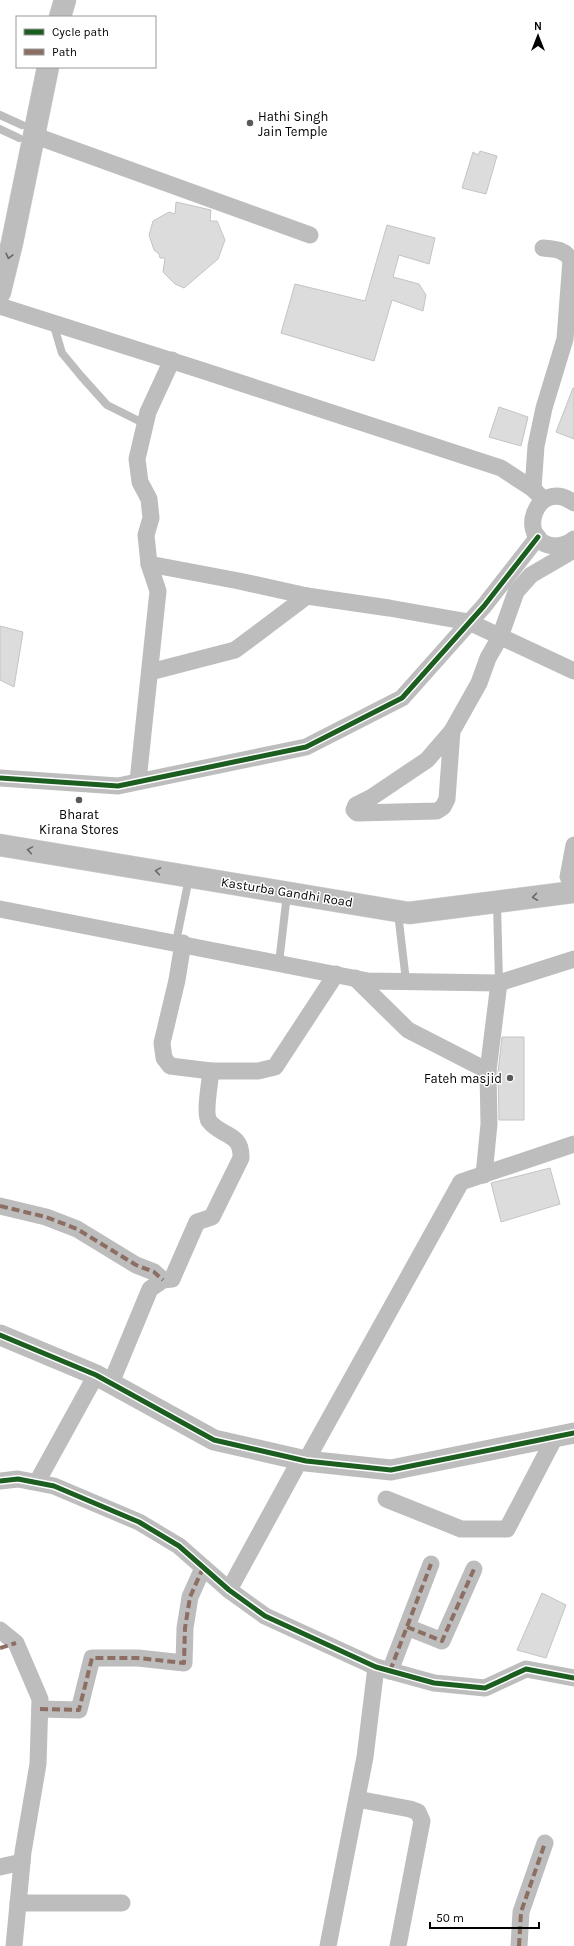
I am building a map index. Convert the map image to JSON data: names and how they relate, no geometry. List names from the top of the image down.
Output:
{
  "streets": {
    "main road": ["Kasturba Gandhi Road"]
  },
  "places": ["Hathi Singh Jain Temple", "Bharat Kirana Stores", "Fateh masjid"],
  "legend": ["Cycle path", "Path"],
  "scale_bar": "50 m",
  "north": "top"
}
